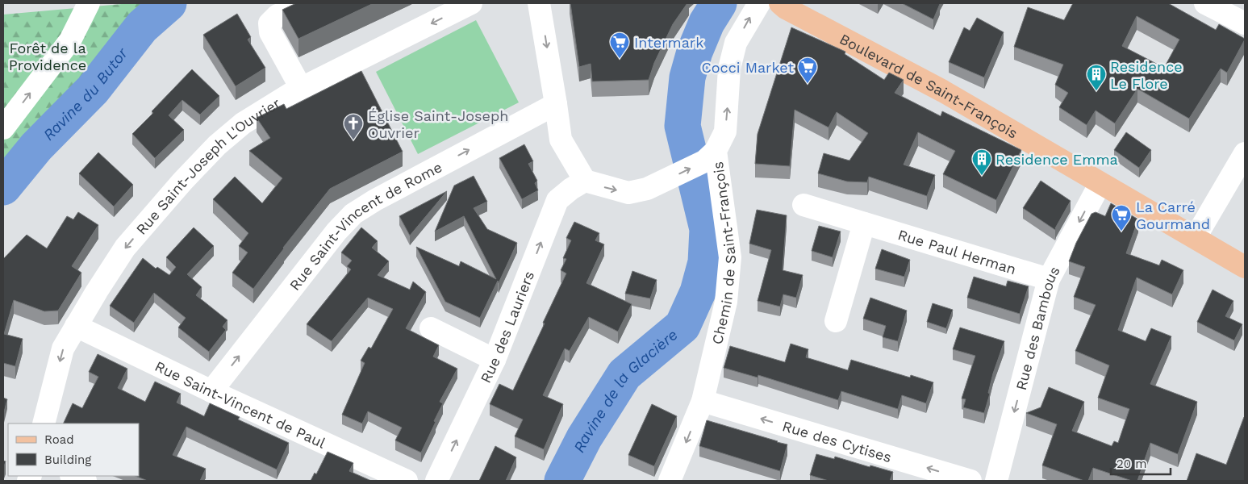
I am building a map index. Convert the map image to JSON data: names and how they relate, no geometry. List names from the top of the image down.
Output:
{
  "streets": {
    "main road": ["Boulevard de Saint-François"],
    "street": [
      "Rue Saint-Joseph L'Ouvrier",
      "Rue Saint-Vincent de Rome",
      "Rue Paul Herman",
      "Chemin de Saint-François",
      "Rue des Lauriers",
      "Rue des Bambous",
      "Rue Saint-Vincent de Paul",
      "Rue des Cytises"
    ]
  },
  "crossings": [
    ["Boulevard de Saint-François", "Rue des Bambous"],
    ["Rue Saint-Joseph L'Ouvrier", "Rue Saint-Vincent de Paul"],
    ["Rue Saint-Vincent de Rome", "Rue Saint-Vincent de Paul"],
    ["Rue Paul Herman", "Rue des Bambous"],
    ["Chemin de Saint-François", "Rue des Cytises"]
  ],
  "one_way": [
    "Rue Saint-Joseph L'Ouvrier",
    "Rue Saint-Vincent de Rome",
    "Rue des Lauriers",
    "Rue des Cytises"
  ],
  "water": ["Ravine du Butor", "Ravine de la Glacière"],
  "parks": ["Forêt de la Providence"],
  "places": {
    "supermarket": ["Intermark", "Cocci Market", "La Carré Gourmand"],
    "building": ["Residence Le Flore", "Residence Emma"],
    "church": ["Église Saint-Joseph Ouvrier"]
  },
  "legend": ["Road", "Building"],
  "scale_bar": "20 m"
}
